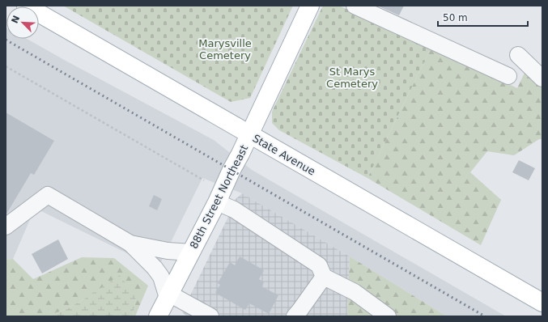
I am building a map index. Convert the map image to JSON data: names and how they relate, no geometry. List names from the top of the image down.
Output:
{
  "streets": {
    "main road": ["State Avenue", "88th Street Northeast"]
  },
  "crossings": [
    ["State Avenue", "88th Street Northeast"]
  ],
  "parks": ["Marysville Cemetery", "St Marys Cemetery"],
  "scale_bar": "50 m",
  "north": "top left"
}
